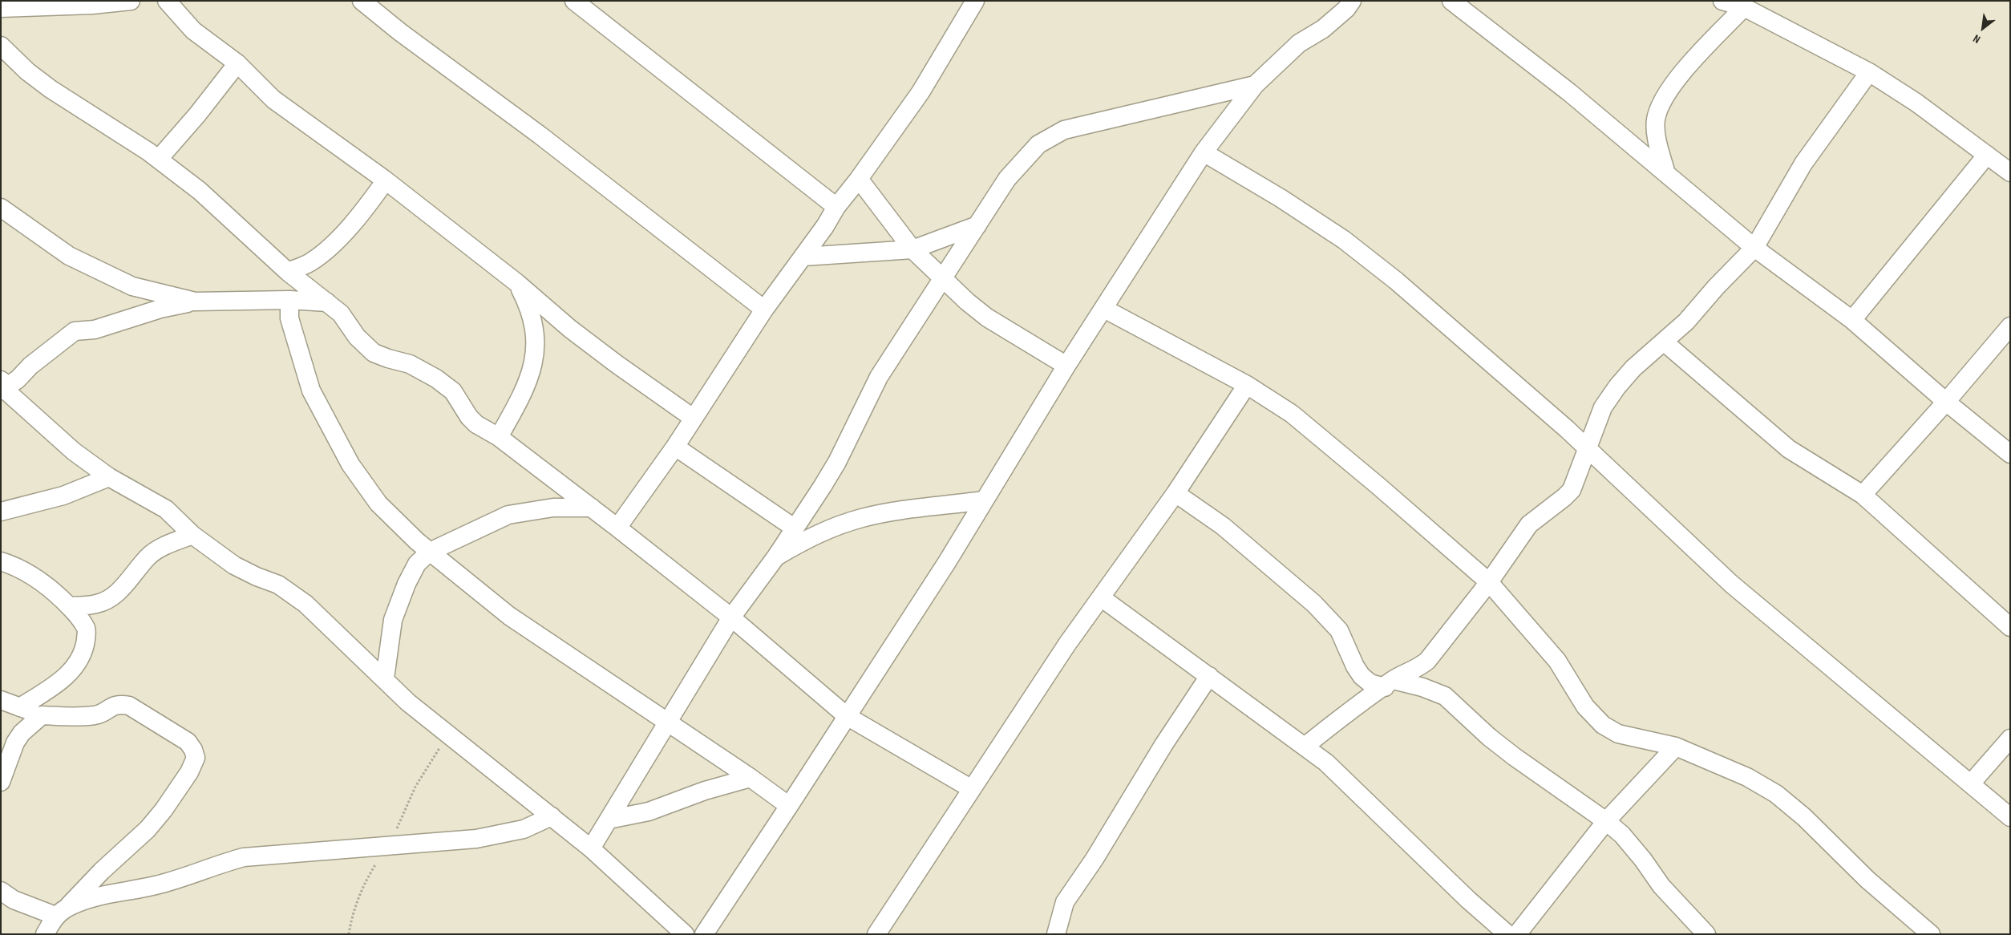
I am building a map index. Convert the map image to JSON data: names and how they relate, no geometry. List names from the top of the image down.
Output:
{
  "north": "bottom left"
}
